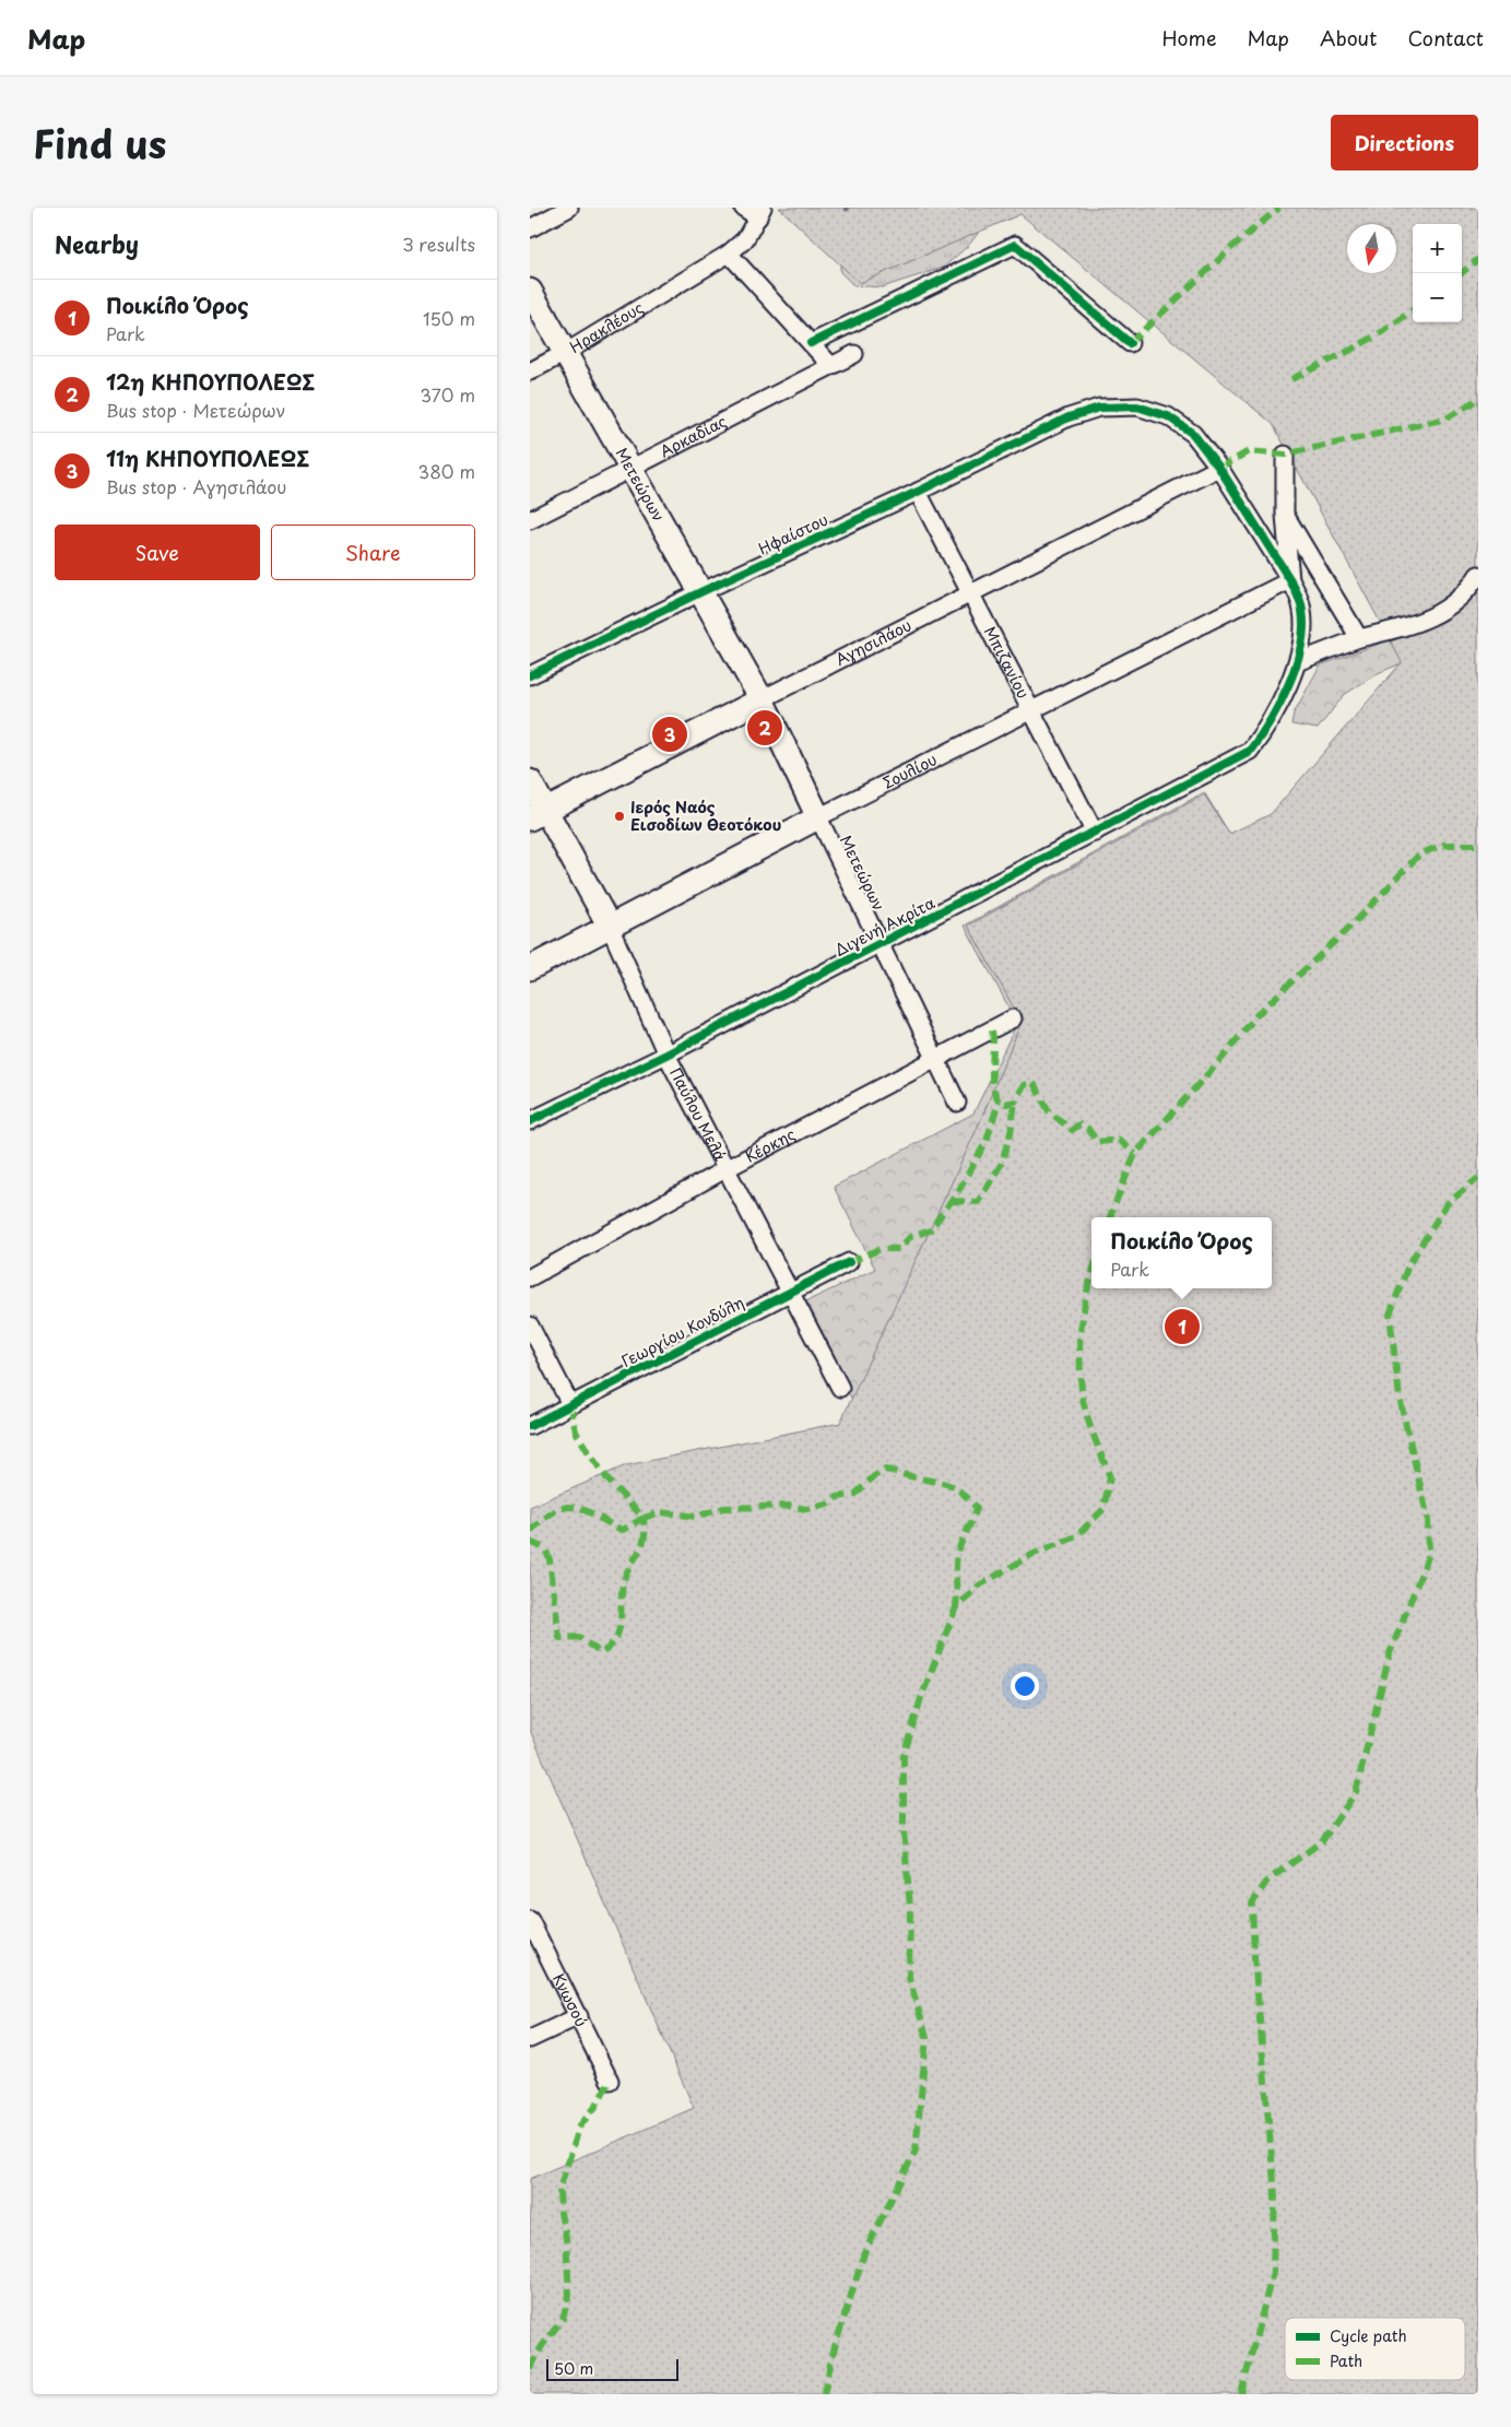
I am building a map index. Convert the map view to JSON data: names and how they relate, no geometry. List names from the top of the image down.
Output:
{
  "streets": {
    "street": [
      "Ηρακλέους",
      "Αρκαδίας",
      "Μετεώρων",
      "Ηφαίστου",
      "Αγησιλάου",
      "Μπιζανίου",
      "Σουλίου",
      "Διγενή Ακρίτα",
      "Παύλου Μελά",
      "Κέρκης",
      "Γεωργίου Κονδύλη",
      "Κνωσού"
    ]
  },
  "crossings": [
    ["Ηρακλέους", "Μετεώρων"],
    ["Αρκαδίας", "Μετεώρων"],
    ["Μετεώρων", "Ηφαίστου"],
    ["Μετεώρων", "Αγησιλάου"],
    ["Μετεώρων", "Σουλίου"],
    ["Μετεώρων", "Διγενή Ακρίτα"],
    ["Μετεώρων", "Κέρκης"],
    ["Ηφαίστου", "Αγησιλάου"],
    ["Ηφαίστου", "Μπιζανίου"],
    ["Ηφαίστου", "Σουλίου"],
    ["Αγησιλάου", "Μπιζανίου"],
    ["Αγησιλάου", "Παύλου Μελά"],
    ["Μπιζανίου", "Σουλίου"],
    ["Μπιζανίου", "Διγενή Ακρίτα"],
    ["Σουλίου", "Παύλου Μελά"],
    ["Διγενή Ακρίτα", "Παύλου Μελά"],
    ["Παύλου Μελά", "Κέρκης"],
    ["Παύλου Μελά", "Γεωργίου Κονδύλη"]
  ],
  "places": ["Ιερός Ναός Εισοδίων Θεοτόκου"],
  "legend": ["Cycle path", "Path"],
  "scale_bar": "50 m",
  "north": "bottom",
  "page": {
    "header": "Map",
    "nav": [
      "Home",
      "Map",
      "About",
      "Contact"
    ],
    "title": "Find us",
    "buttons": [
      "Directions",
      ["Save", "Share"]
    ],
    "heading": ["Nearby", "3 results"],
    "map_buttons": ["+", "−"],
    "list": [
      {
        "mark": "1",
        "name": "Ποικίλο Όρος",
        "note": "Park",
        "value": "150 m"
      },
      {
        "mark": "2",
        "name": "12η ΚΗΠΟΥΠΟΛΕΩΣ",
        "note": "Bus stop · Μετεώρων",
        "value": "370 m"
      },
      {
        "mark": "3",
        "name": "11η ΚΗΠΟΥΠΟΛΕΩΣ",
        "note": "Bus stop · Αγησιλάου",
        "value": "380 m"
      }
    ],
    "pins": ["2", "3", "1"],
    "popup": ["Ποικίλο Όρος", "Park"],
    "scale": "50 m"
  }
}
